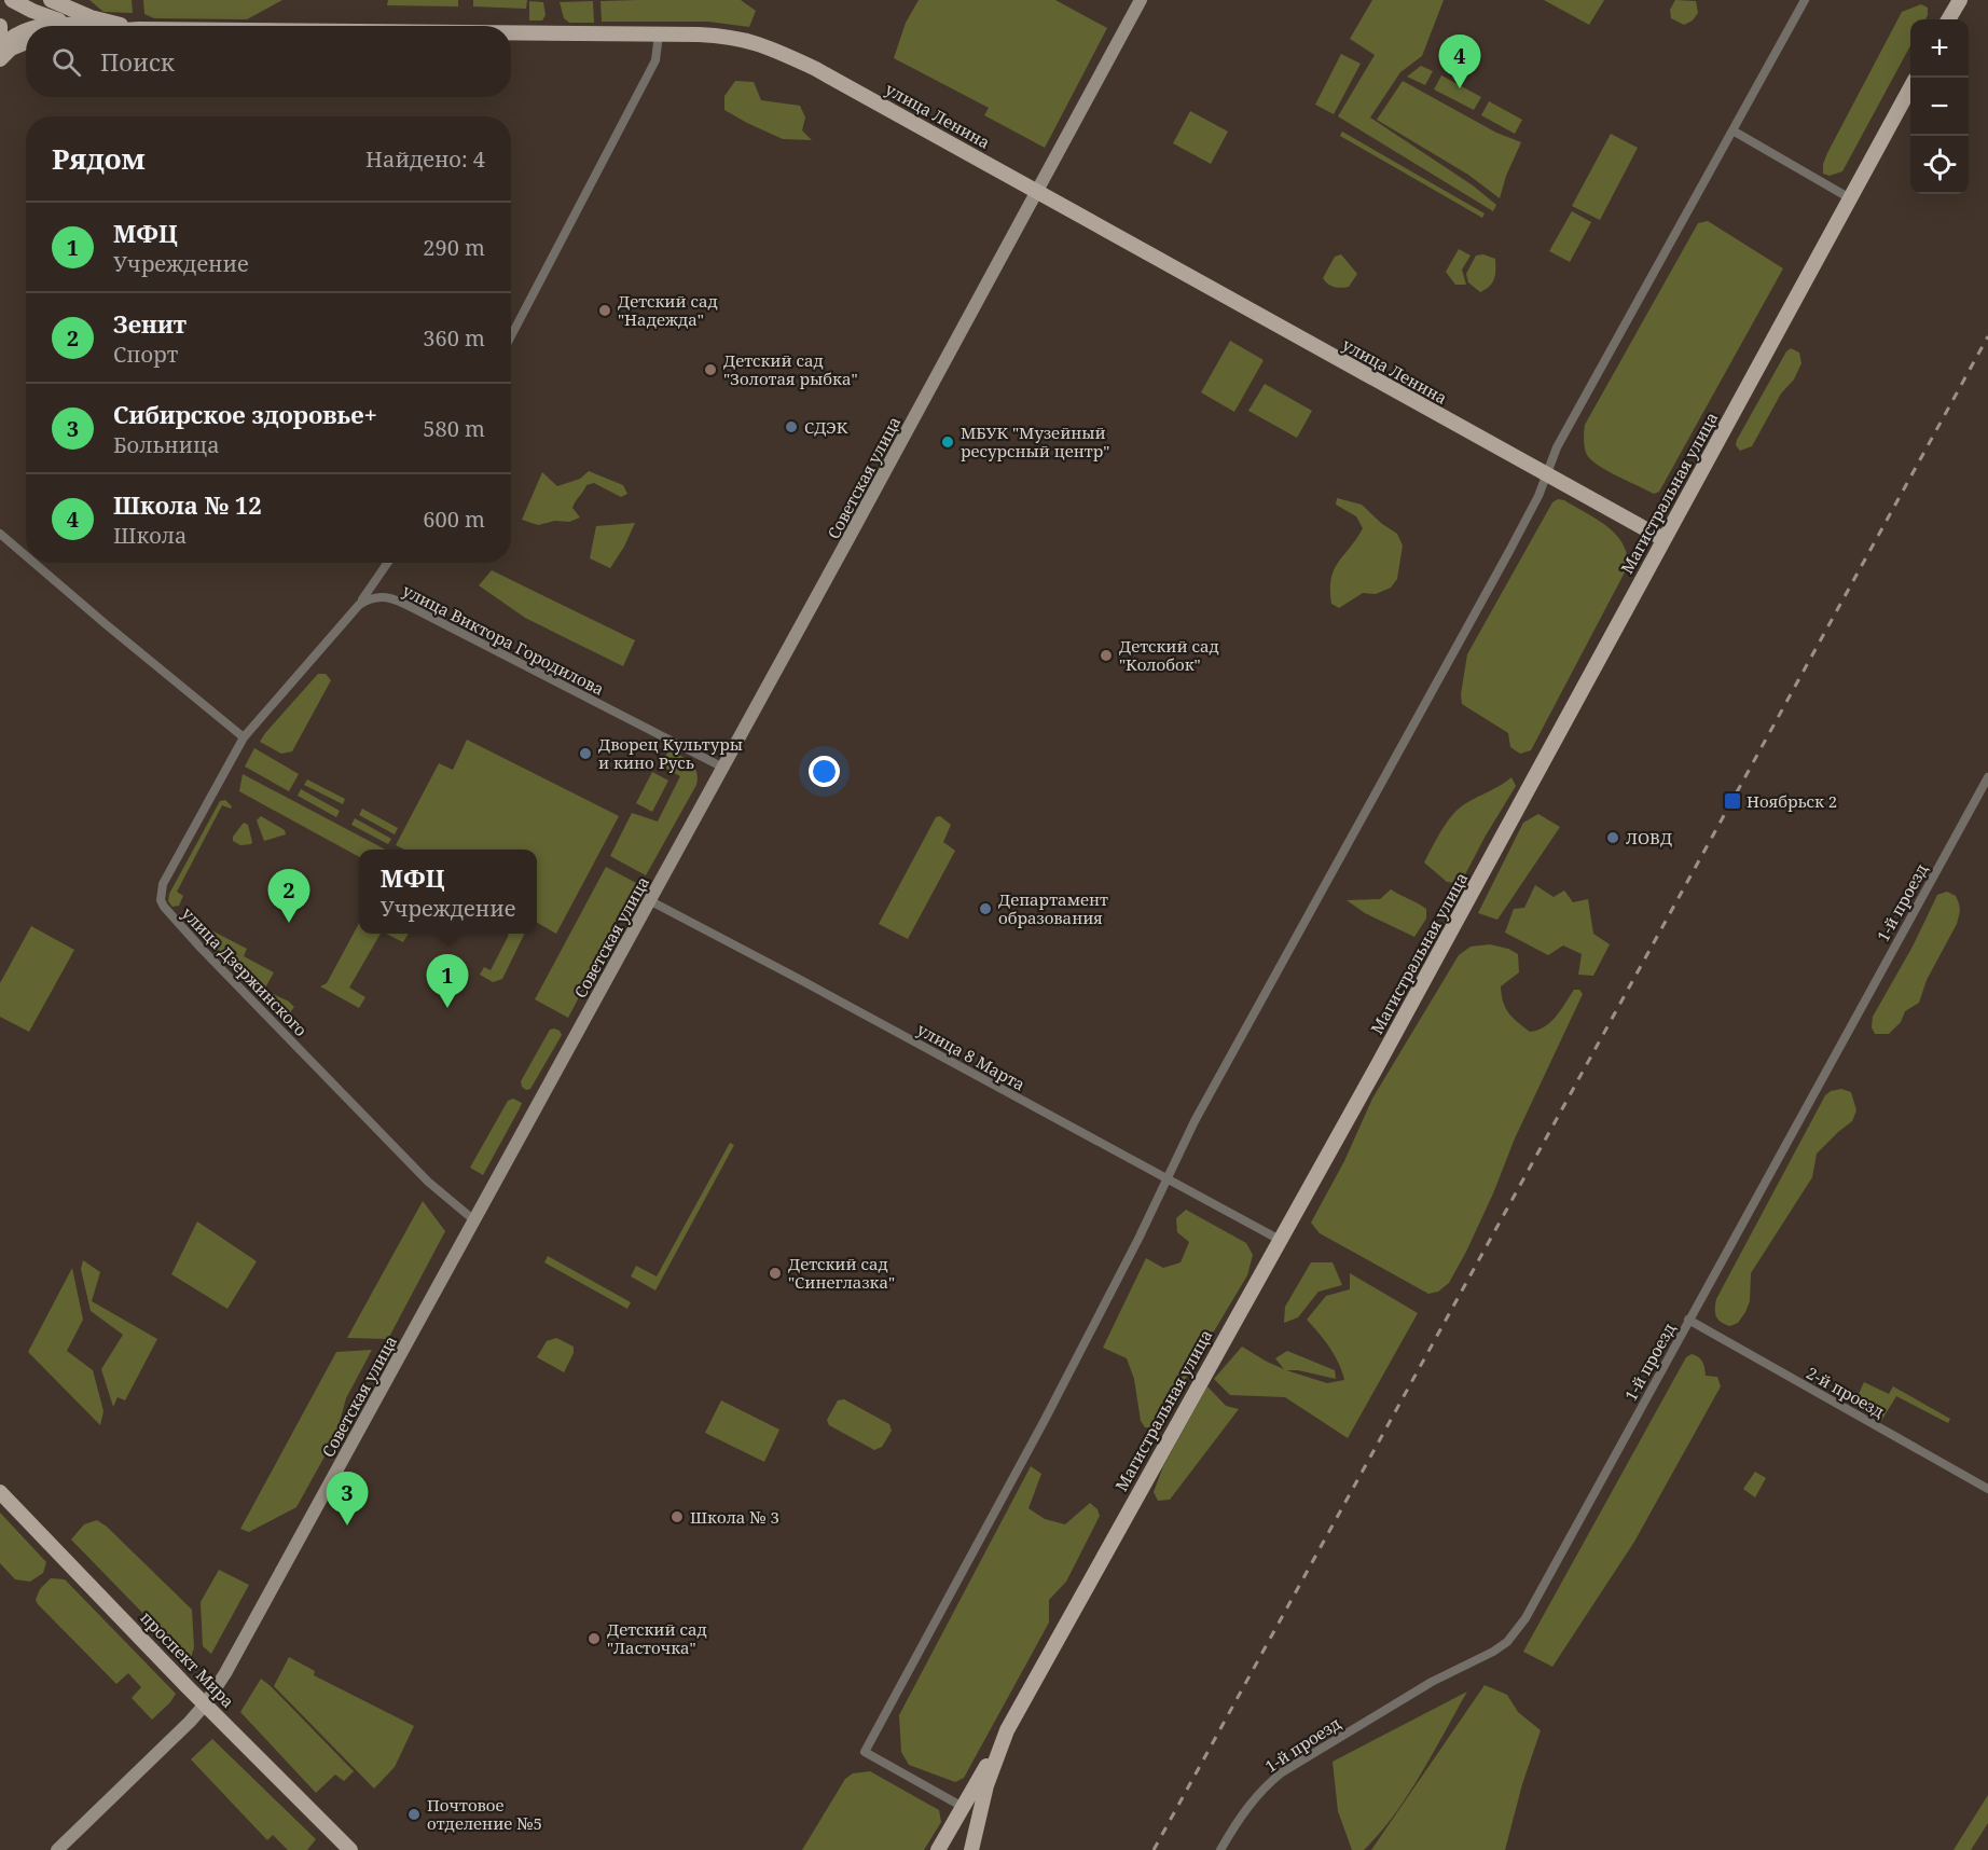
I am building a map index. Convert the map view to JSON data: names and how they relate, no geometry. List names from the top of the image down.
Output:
{
  "streets": {
    "main road": [
      "улица Ленина",
      "Советская улица",
      "Магистральная улица",
      "проспект Мира"
    ],
    "street": [
      "улица Виктора Городилова",
      "1-й проезд",
      "улица Дзержинского",
      "улица 8 Марта",
      "2-й проезд"
    ]
  },
  "crossings": [
    ["улица Ленина", "Советская улица"],
    ["улица Ленина", "Магистральная улица"],
    ["Советская улица", "улица Виктора Городилова"],
    ["Советская улица", "улица Дзержинского"],
    ["Советская улица", "улица 8 Марта"],
    ["Советская улица", "проспект Мира"],
    ["Магистральная улица", "улица 8 Марта"],
    ["1-й проезд", "2-й проезд"]
  ],
  "places": {
    "other": [
      "Детский сад \"Надежда\"",
      "Детский сад \"Золотая рыбка\"",
      "СДЭК",
      "МБУК \"Музейный ресурсный центр\"",
      "Детский сад \"Колобок\"",
      "Дворец Культуры и кино Русь",
      "ЛОВД",
      "Департамент образования",
      "Детский сад \"Синеглазка\"",
      "Школа № 3",
      "Детский сад \"Ласточка\"",
      "Почтовое отделение №5"
    ],
    "transit": ["Ноябрьск 2"]
  },
  "page": {
    "map_buttons": ["+", "−"],
    "search": "Поиск",
    "pins": [
      "4",
      "2",
      "1",
      "3"
    ],
    "heading": ["Рядом", "Найдено: 4"],
    "list": [
      {
        "mark": "1",
        "name": "МФЦ",
        "note": "Учреждение",
        "value": "290 m"
      },
      {
        "mark": "2",
        "name": "Зенит",
        "note": "Спорт",
        "value": "360 m"
      },
      {
        "mark": "3",
        "name": "Сибирское здоровье+",
        "note": "Больница",
        "value": "580 m"
      },
      {
        "mark": "4",
        "name": "Школа № 12",
        "note": "Школа",
        "value": "600 m"
      }
    ],
    "popup": ["МФЦ", "Учреждение"]
  }
}
